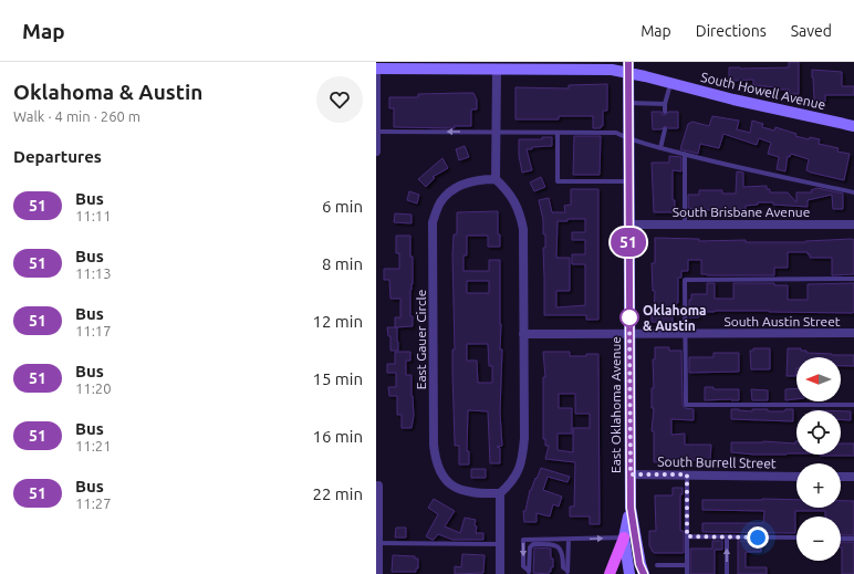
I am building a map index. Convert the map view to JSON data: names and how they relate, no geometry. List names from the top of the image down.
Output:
{
  "streets": {
    "main road": ["South Howell Avenue", "East Oklahoma Avenue"],
    "street": [
      "South Brisbane Avenue",
      "South Austin Street",
      "East Gauer Circle",
      "South Burrell Street"
    ]
  },
  "crossings": [
    ["South Howell Avenue", "East Oklahoma Avenue"],
    ["South Brisbane Avenue", "East Oklahoma Avenue"],
    ["South Austin Street", "East Oklahoma Avenue"],
    ["East Oklahoma Avenue", "South Burrell Street"]
  ],
  "places": ["Oklahoma & Austin"],
  "lines": ["bus line 51"],
  "north": "left",
  "page": {
    "header": "Map",
    "nav": ["Map", "Directions", "Saved"],
    "heading": [
      ["Oklahoma & Austin", "Walk · 4 min · 260 m"],
      "Departures"
    ],
    "on_map": "51",
    "list": [
      {
        "mark": "51",
        "name": "Bus",
        "note": "11:11",
        "value": "6 min"
      },
      {
        "mark": "51",
        "name": "Bus",
        "note": "11:13",
        "value": "8 min"
      },
      {
        "mark": "51",
        "name": "Bus",
        "note": "11:17",
        "value": "12 min"
      },
      {
        "mark": "51",
        "name": "Bus",
        "note": "11:20",
        "value": "15 min"
      },
      {
        "mark": "51",
        "name": "Bus",
        "note": "11:21",
        "value": "16 min"
      },
      {
        "mark": "51",
        "name": "Bus",
        "note": "11:27",
        "value": "22 min"
      }
    ],
    "map_buttons": ["+", "−"]
  }
}
